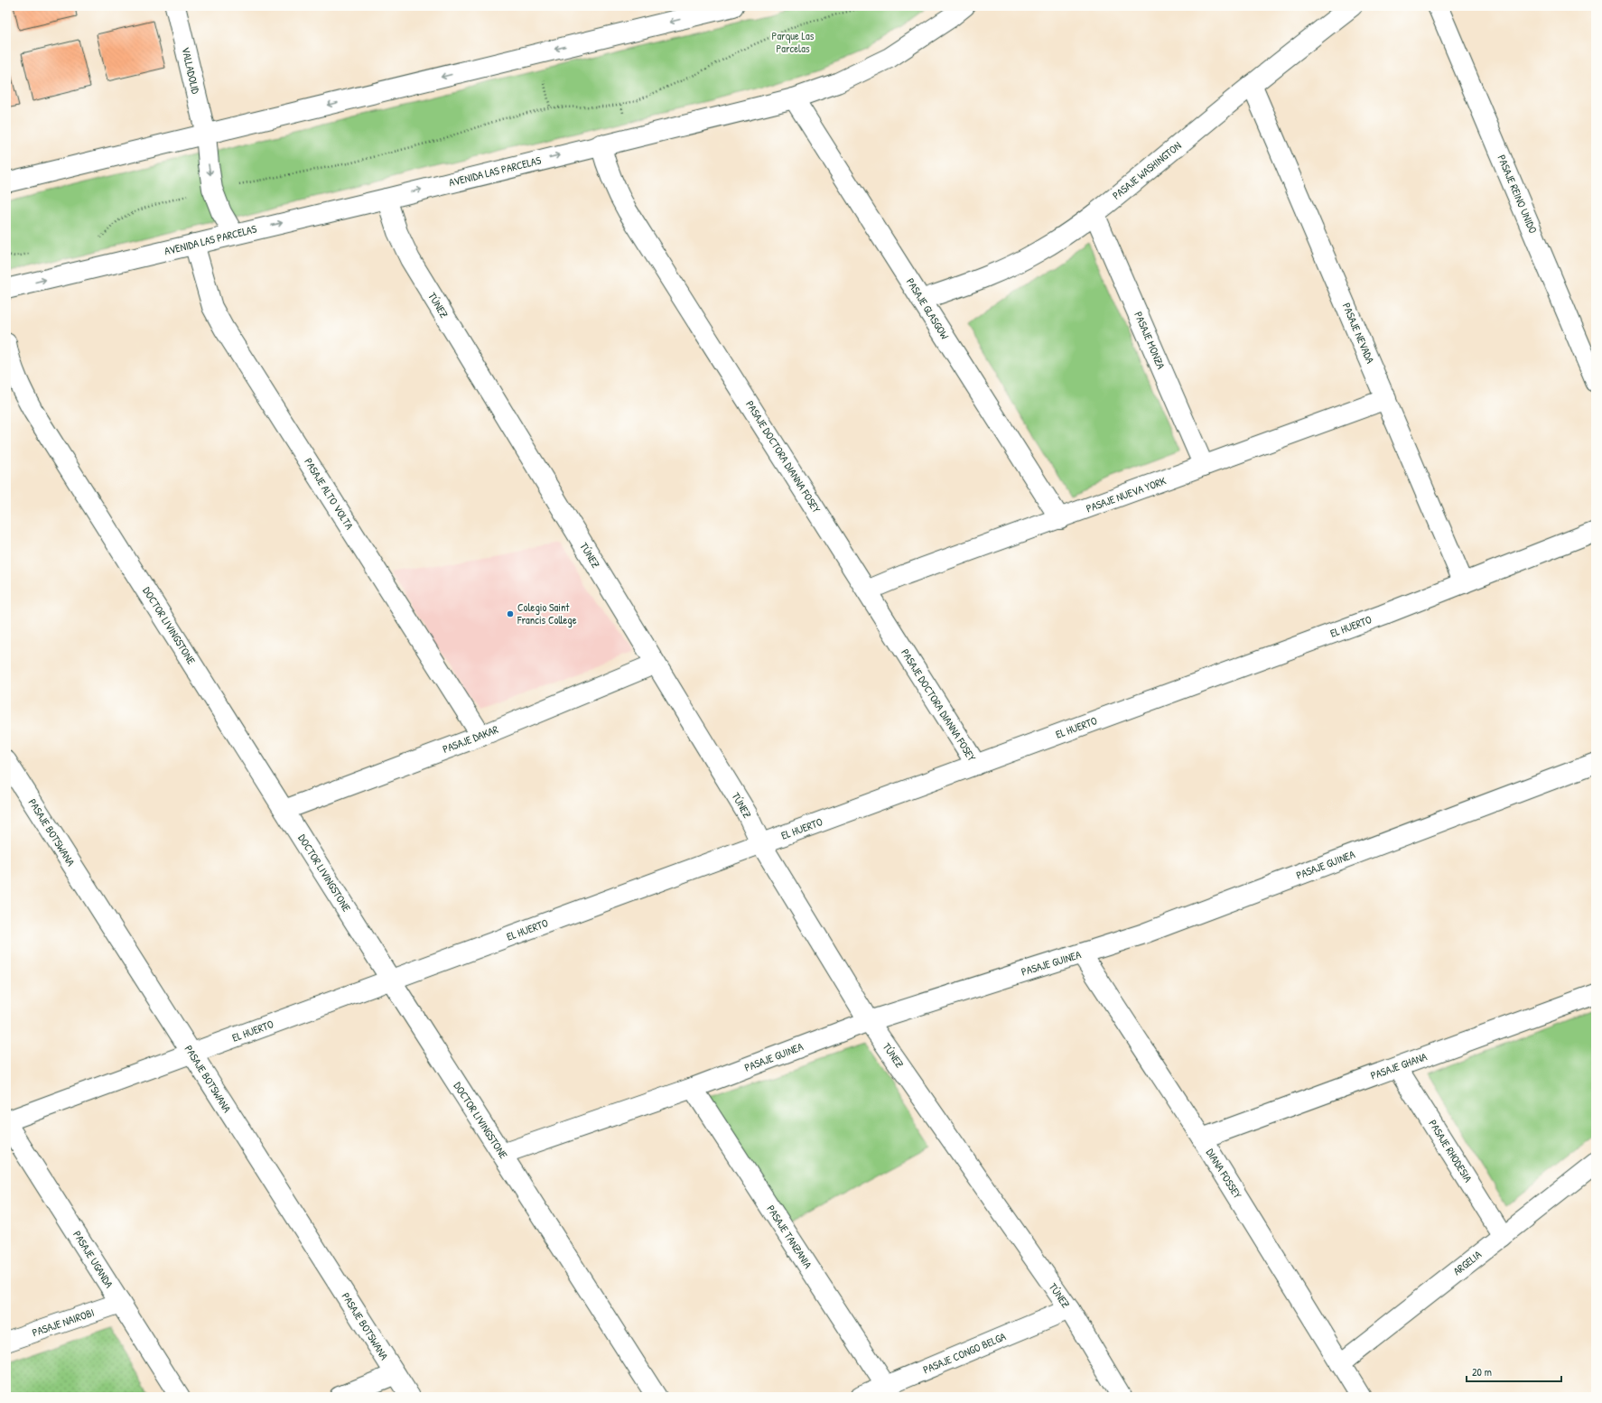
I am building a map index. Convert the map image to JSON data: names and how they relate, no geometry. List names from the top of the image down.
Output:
{
  "streets": {
    "street": [
      "VALLADOLID",
      "PASAJE WASHINGTON",
      "AVENIDA LAS PARCELAS",
      "PASAJE REINO UNIDO",
      "TÚNEZ",
      "PASAJE GLASGOW",
      "PASAJE NEVADA",
      "PASAJE MONZA",
      "PASAJE DOCTORA DIANNA FOSEY",
      "PASAJE ALTO VOLTA",
      "PASAJE NUEVA YORK",
      "DOCTOR LIVINGSTONE",
      "EL HUERTO",
      "PASAJE DAKAR",
      "PASAJE BOTSWANA",
      "PASAJE GUINEA",
      "PASAJE GHANA",
      "PASAJE RHODESIA",
      "DIANA FOSSEY",
      "PASAJE TANZANIA",
      "PASAJE UGANDA",
      "ARGELIA",
      "PASAJE NAIROBI",
      "PASAJE CONGO BELGA"
    ]
  },
  "crossings": [
    ["VALLADOLID", "AVENIDA LAS PARCELAS"],
    ["PASAJE WASHINGTON", "PASAJE GLASGOW"],
    ["PASAJE WASHINGTON", "PASAJE NEVADA"],
    ["PASAJE WASHINGTON", "PASAJE MONZA"],
    ["AVENIDA LAS PARCELAS", "TÚNEZ"],
    ["AVENIDA LAS PARCELAS", "PASAJE GLASGOW"],
    ["AVENIDA LAS PARCELAS", "PASAJE DOCTORA DIANNA FOSEY"],
    ["AVENIDA LAS PARCELAS", "PASAJE ALTO VOLTA"],
    ["TÚNEZ", "EL HUERTO"],
    ["TÚNEZ", "PASAJE DAKAR"],
    ["TÚNEZ", "PASAJE GUINEA"],
    ["TÚNEZ", "PASAJE CONGO BELGA"],
    ["PASAJE GLASGOW", "PASAJE NUEVA YORK"],
    ["PASAJE NEVADA", "PASAJE NUEVA YORK"],
    ["PASAJE NEVADA", "EL HUERTO"],
    ["PASAJE MONZA", "PASAJE NUEVA YORK"],
    ["PASAJE DOCTORA DIANNA FOSEY", "PASAJE NUEVA YORK"],
    ["PASAJE DOCTORA DIANNA FOSEY", "EL HUERTO"],
    ["PASAJE ALTO VOLTA", "PASAJE DAKAR"],
    ["DOCTOR LIVINGSTONE", "EL HUERTO"],
    ["DOCTOR LIVINGSTONE", "PASAJE DAKAR"],
    ["DOCTOR LIVINGSTONE", "PASAJE GUINEA"],
    ["EL HUERTO", "PASAJE BOTSWANA"],
    ["EL HUERTO", "PASAJE UGANDA"],
    ["PASAJE GUINEA", "DIANA FOSSEY"],
    ["PASAJE GUINEA", "PASAJE TANZANIA"],
    ["PASAJE GHANA", "PASAJE RHODESIA"],
    ["PASAJE GHANA", "DIANA FOSSEY"],
    ["PASAJE RHODESIA", "ARGELIA"],
    ["DIANA FOSSEY", "ARGELIA"],
    ["PASAJE TANZANIA", "PASAJE CONGO BELGA"],
    ["PASAJE UGANDA", "PASAJE NAIROBI"]
  ],
  "parks": ["Parque Las Parcelas"],
  "places": ["Colegio Saint Francis College"],
  "scale_bar": "20 m"
}
